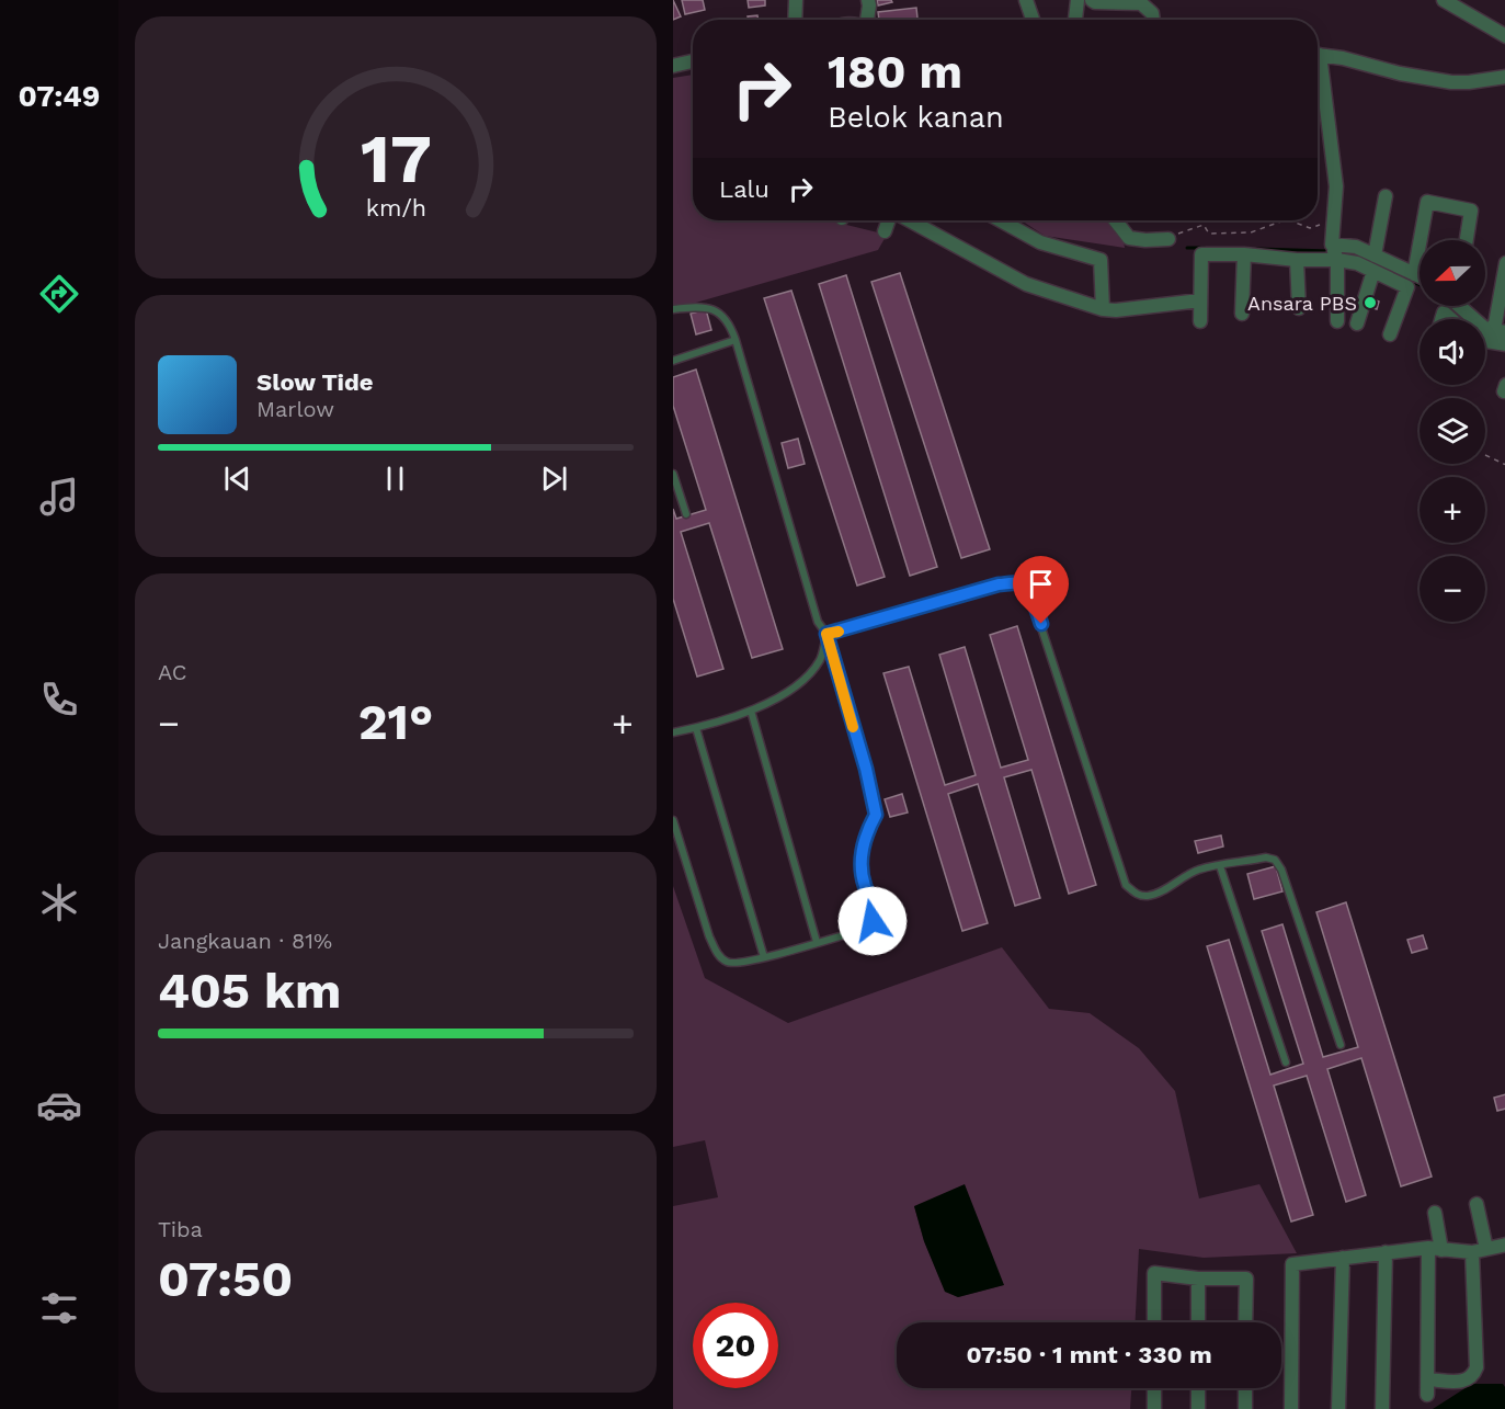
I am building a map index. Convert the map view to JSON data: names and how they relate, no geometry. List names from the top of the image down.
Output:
{
  "places": ["Ansara PBS"],
  "north": "left",
  "page": {
    "tabs": "07:49",
    "turn": ["180 m", "Belok kanan"],
    "then": "Lalu",
    "map_buttons": ["+", "−"],
    "song": ["Slow Tide", "Marlow"],
    "tile": [
      "AC",
      ["Jangkauan · 81%", "405 km"],
      ["Tiba", "07:50"]
    ],
    "heat": ["−", "21°", "+"],
    "limit": "20",
    "trip": "07:50 · 1 mnt · 330 m",
    "gauge": ["17", "km/h"]
  }
}
